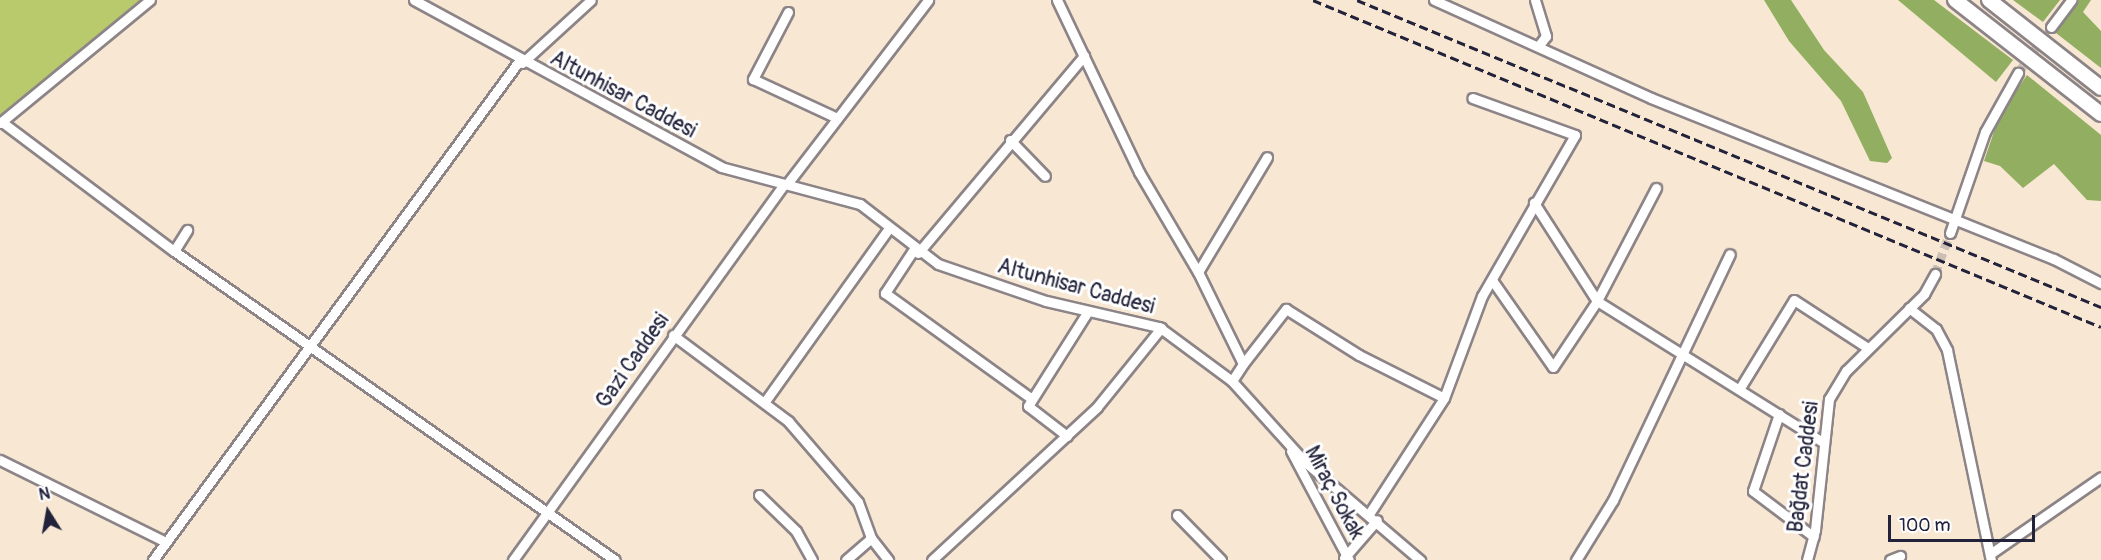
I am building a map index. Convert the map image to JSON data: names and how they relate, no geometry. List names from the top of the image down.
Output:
{
  "streets": {
    "street": [
      "Altunhisar Caddesi",
      "Gazi Caddesi",
      "Bağdat Caddesi",
      "Miraç Sokak"
    ]
  },
  "crossings": [
    ["Altunhisar Caddesi", "Gazi Caddesi"],
    ["Altunhisar Caddesi", "Miraç Sokak"]
  ],
  "scale_bar": "100 m",
  "north": "top"
}
